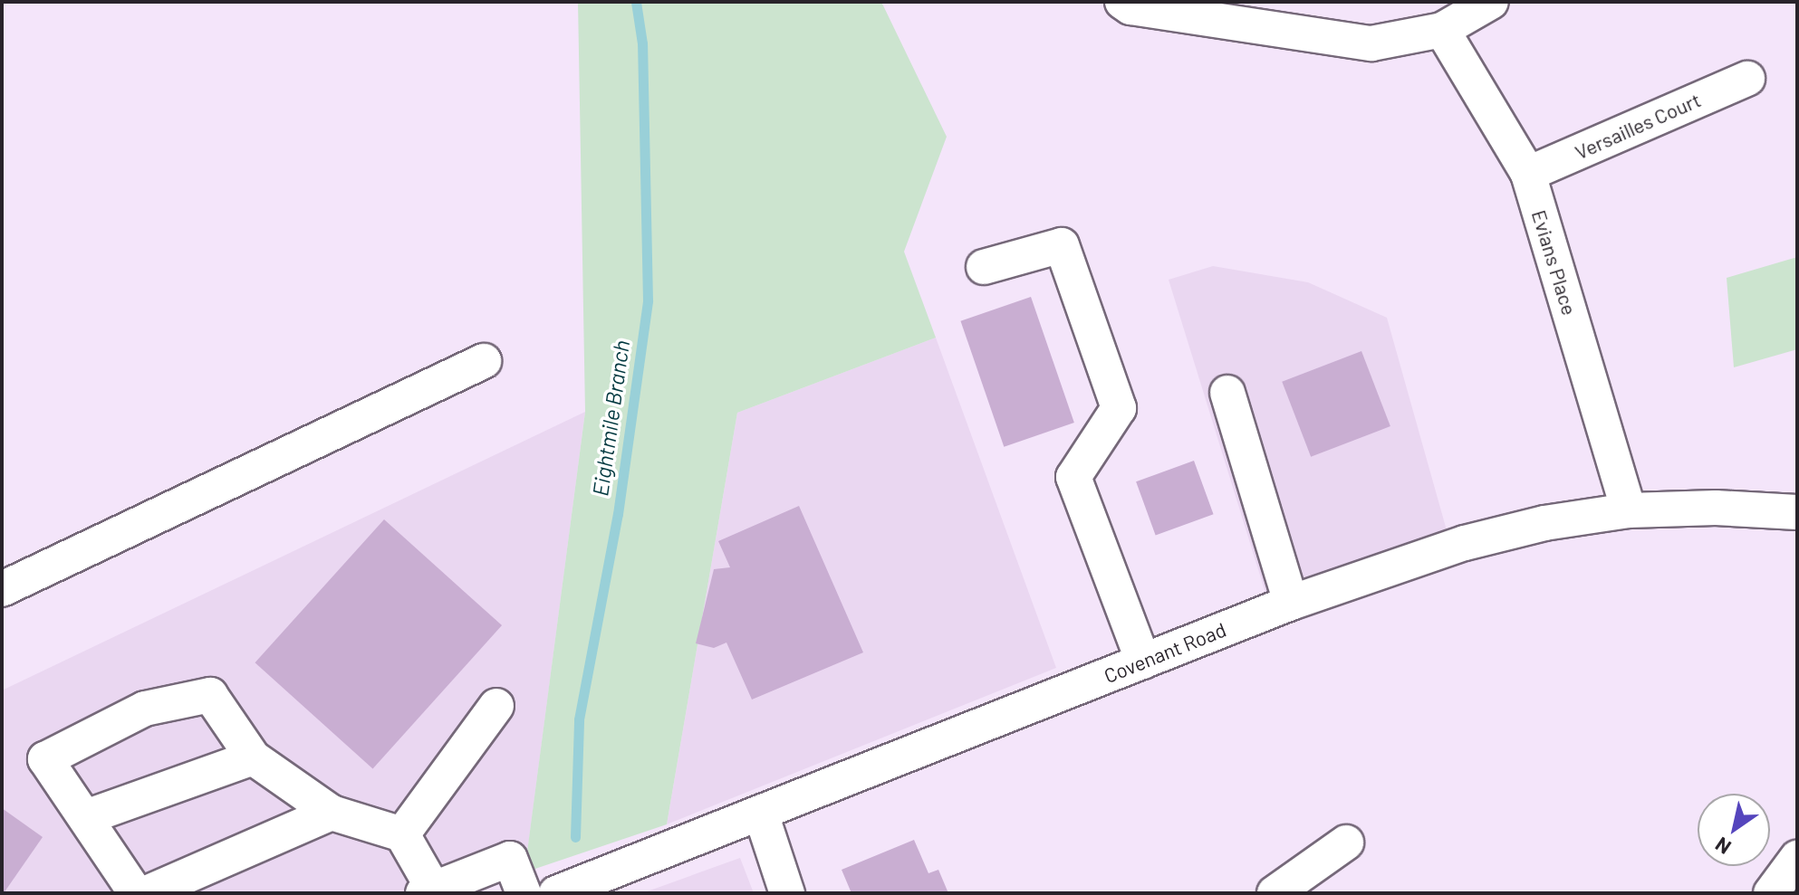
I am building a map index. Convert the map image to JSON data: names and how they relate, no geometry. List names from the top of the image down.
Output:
{
  "streets": {
    "street": ["Versailles Court", "Evians Place", "Covenant Road"]
  },
  "crossings": [
    ["Versailles Court", "Evians Place"],
    ["Evians Place", "Covenant Road"]
  ],
  "water": ["Eightmile Branch"],
  "north": "bottom left"
}
